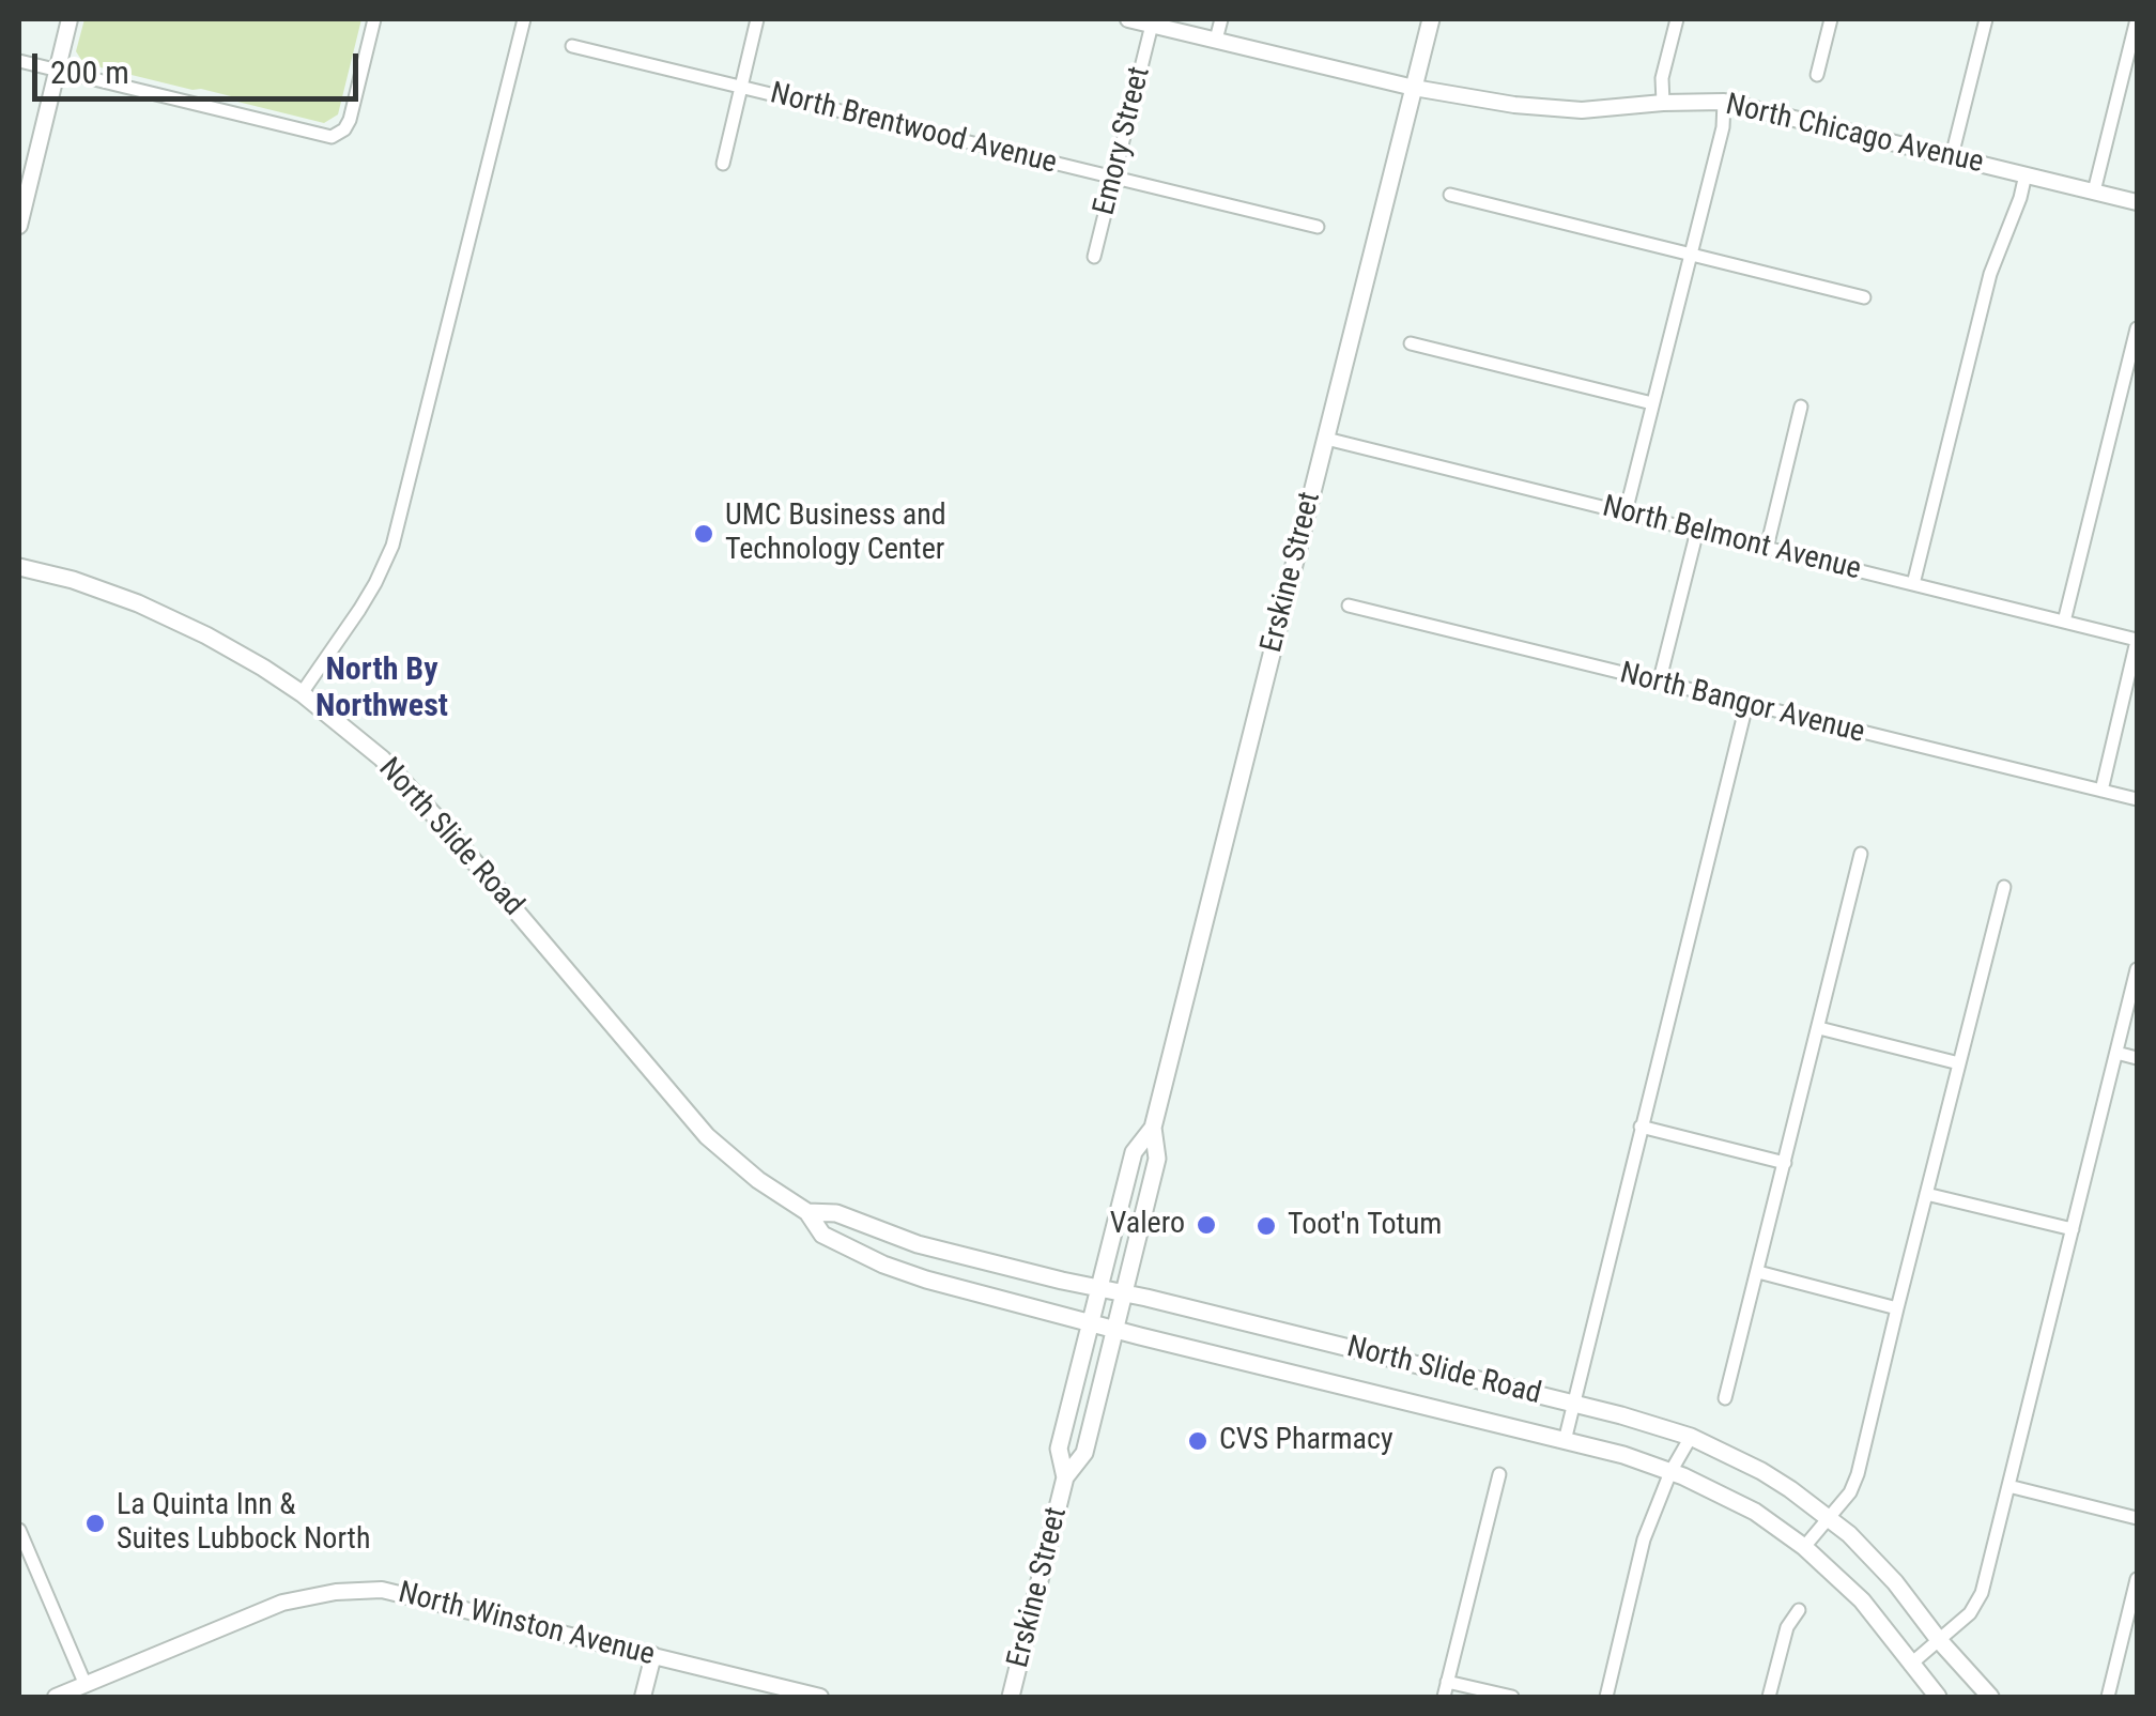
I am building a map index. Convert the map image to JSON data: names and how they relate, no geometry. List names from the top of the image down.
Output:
{
  "streets": {
    "main road": ["Erskine Street", "North Slide Road"],
    "street": [
      "North Brentwood Avenue",
      "North Chicago Avenue",
      "Emory Street",
      "North Belmont Avenue",
      "North Bangor Avenue",
      "North Winston Avenue"
    ]
  },
  "crossings": [
    ["North Brentwood Avenue", "Emory Street"],
    ["North Chicago Avenue", "Emory Street"],
    ["North Chicago Avenue", "Erskine Street"],
    ["North Belmont Avenue", "Erskine Street"],
    ["Erskine Street", "North Slide Road"]
  ],
  "districts": ["North By Northwest"],
  "places": [
    "UMC Business and Technology Center",
    "Valero",
    "Toot'n Totum",
    "CVS Pharmacy",
    "La Quinta Inn & Suites Lubbock North"
  ],
  "scale_bar": "200 m"
}
